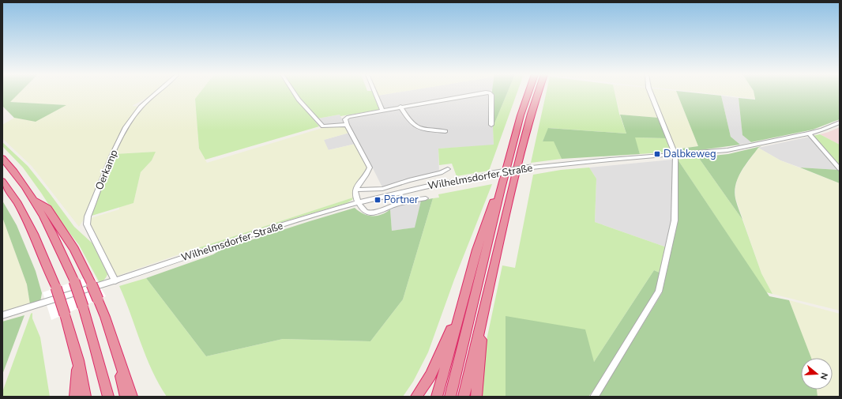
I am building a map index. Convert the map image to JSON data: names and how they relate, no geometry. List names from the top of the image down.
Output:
{
  "streets": {
    "street": ["Oerkamp", "Wilhelmsdorfer Straße"]
  },
  "crossings": [
    ["Oerkamp", "Wilhelmsdorfer Straße"]
  ],
  "places": {
    "transit": ["Dalbkeweg", "Pörtner"]
  },
  "north": "right"
}
